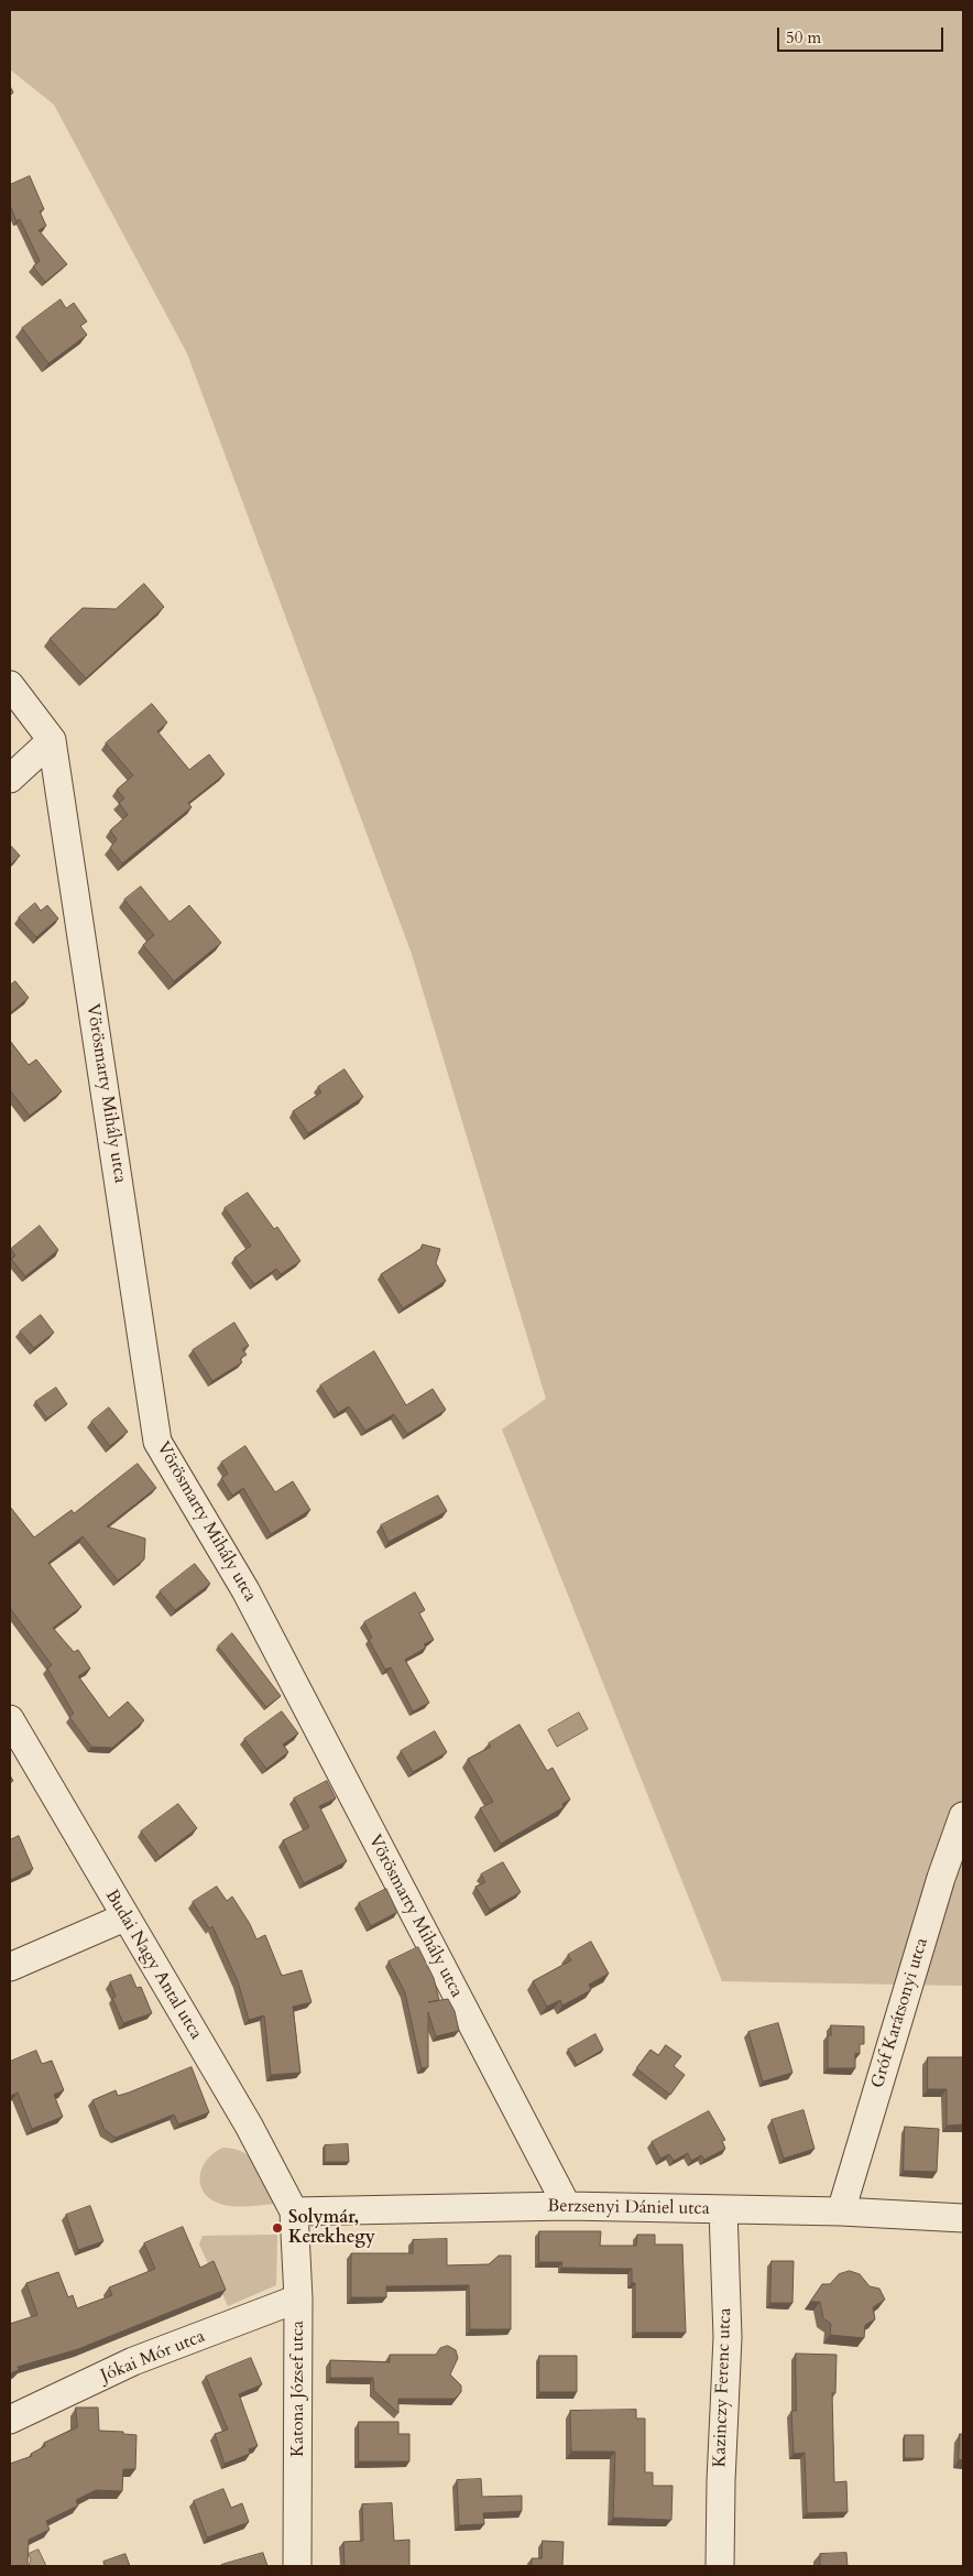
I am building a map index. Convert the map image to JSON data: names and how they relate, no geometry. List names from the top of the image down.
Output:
{
  "streets": {
    "street": [
      "Vörösmarty Mihály utca",
      "Budai Nagy Antal utca",
      "Gróf Karátsonyi utca",
      "Berzsenyi Dániel utca",
      "Jókai Mór utca",
      "Kazinczy Ferenc utca",
      "Katona József utca"
    ]
  },
  "crossings": [
    ["Vörösmarty Mihály utca", "Berzsenyi Dániel utca"],
    ["Budai Nagy Antal utca", "Berzsenyi Dániel utca"],
    ["Budai Nagy Antal utca", "Katona József utca"],
    ["Gróf Karátsonyi utca", "Berzsenyi Dániel utca"],
    ["Berzsenyi Dániel utca", "Kazinczy Ferenc utca"],
    ["Berzsenyi Dániel utca", "Katona József utca"],
    ["Jókai Mór utca", "Katona József utca"]
  ],
  "places": ["Solymár, Kerekhegy"],
  "scale_bar": "50 m"
}
